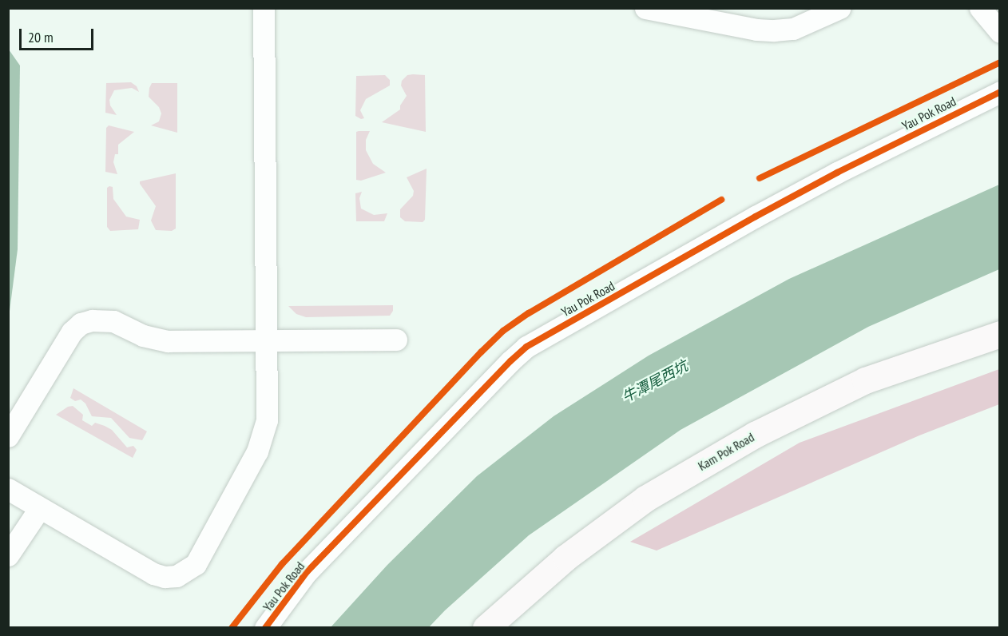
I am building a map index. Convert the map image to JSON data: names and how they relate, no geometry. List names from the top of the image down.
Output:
{
  "streets": {
    "street": ["Yau Pok Road", "Kam Pok Road"]
  },
  "water": ["牛潭尾西坑"],
  "scale_bar": "20 m"
}
